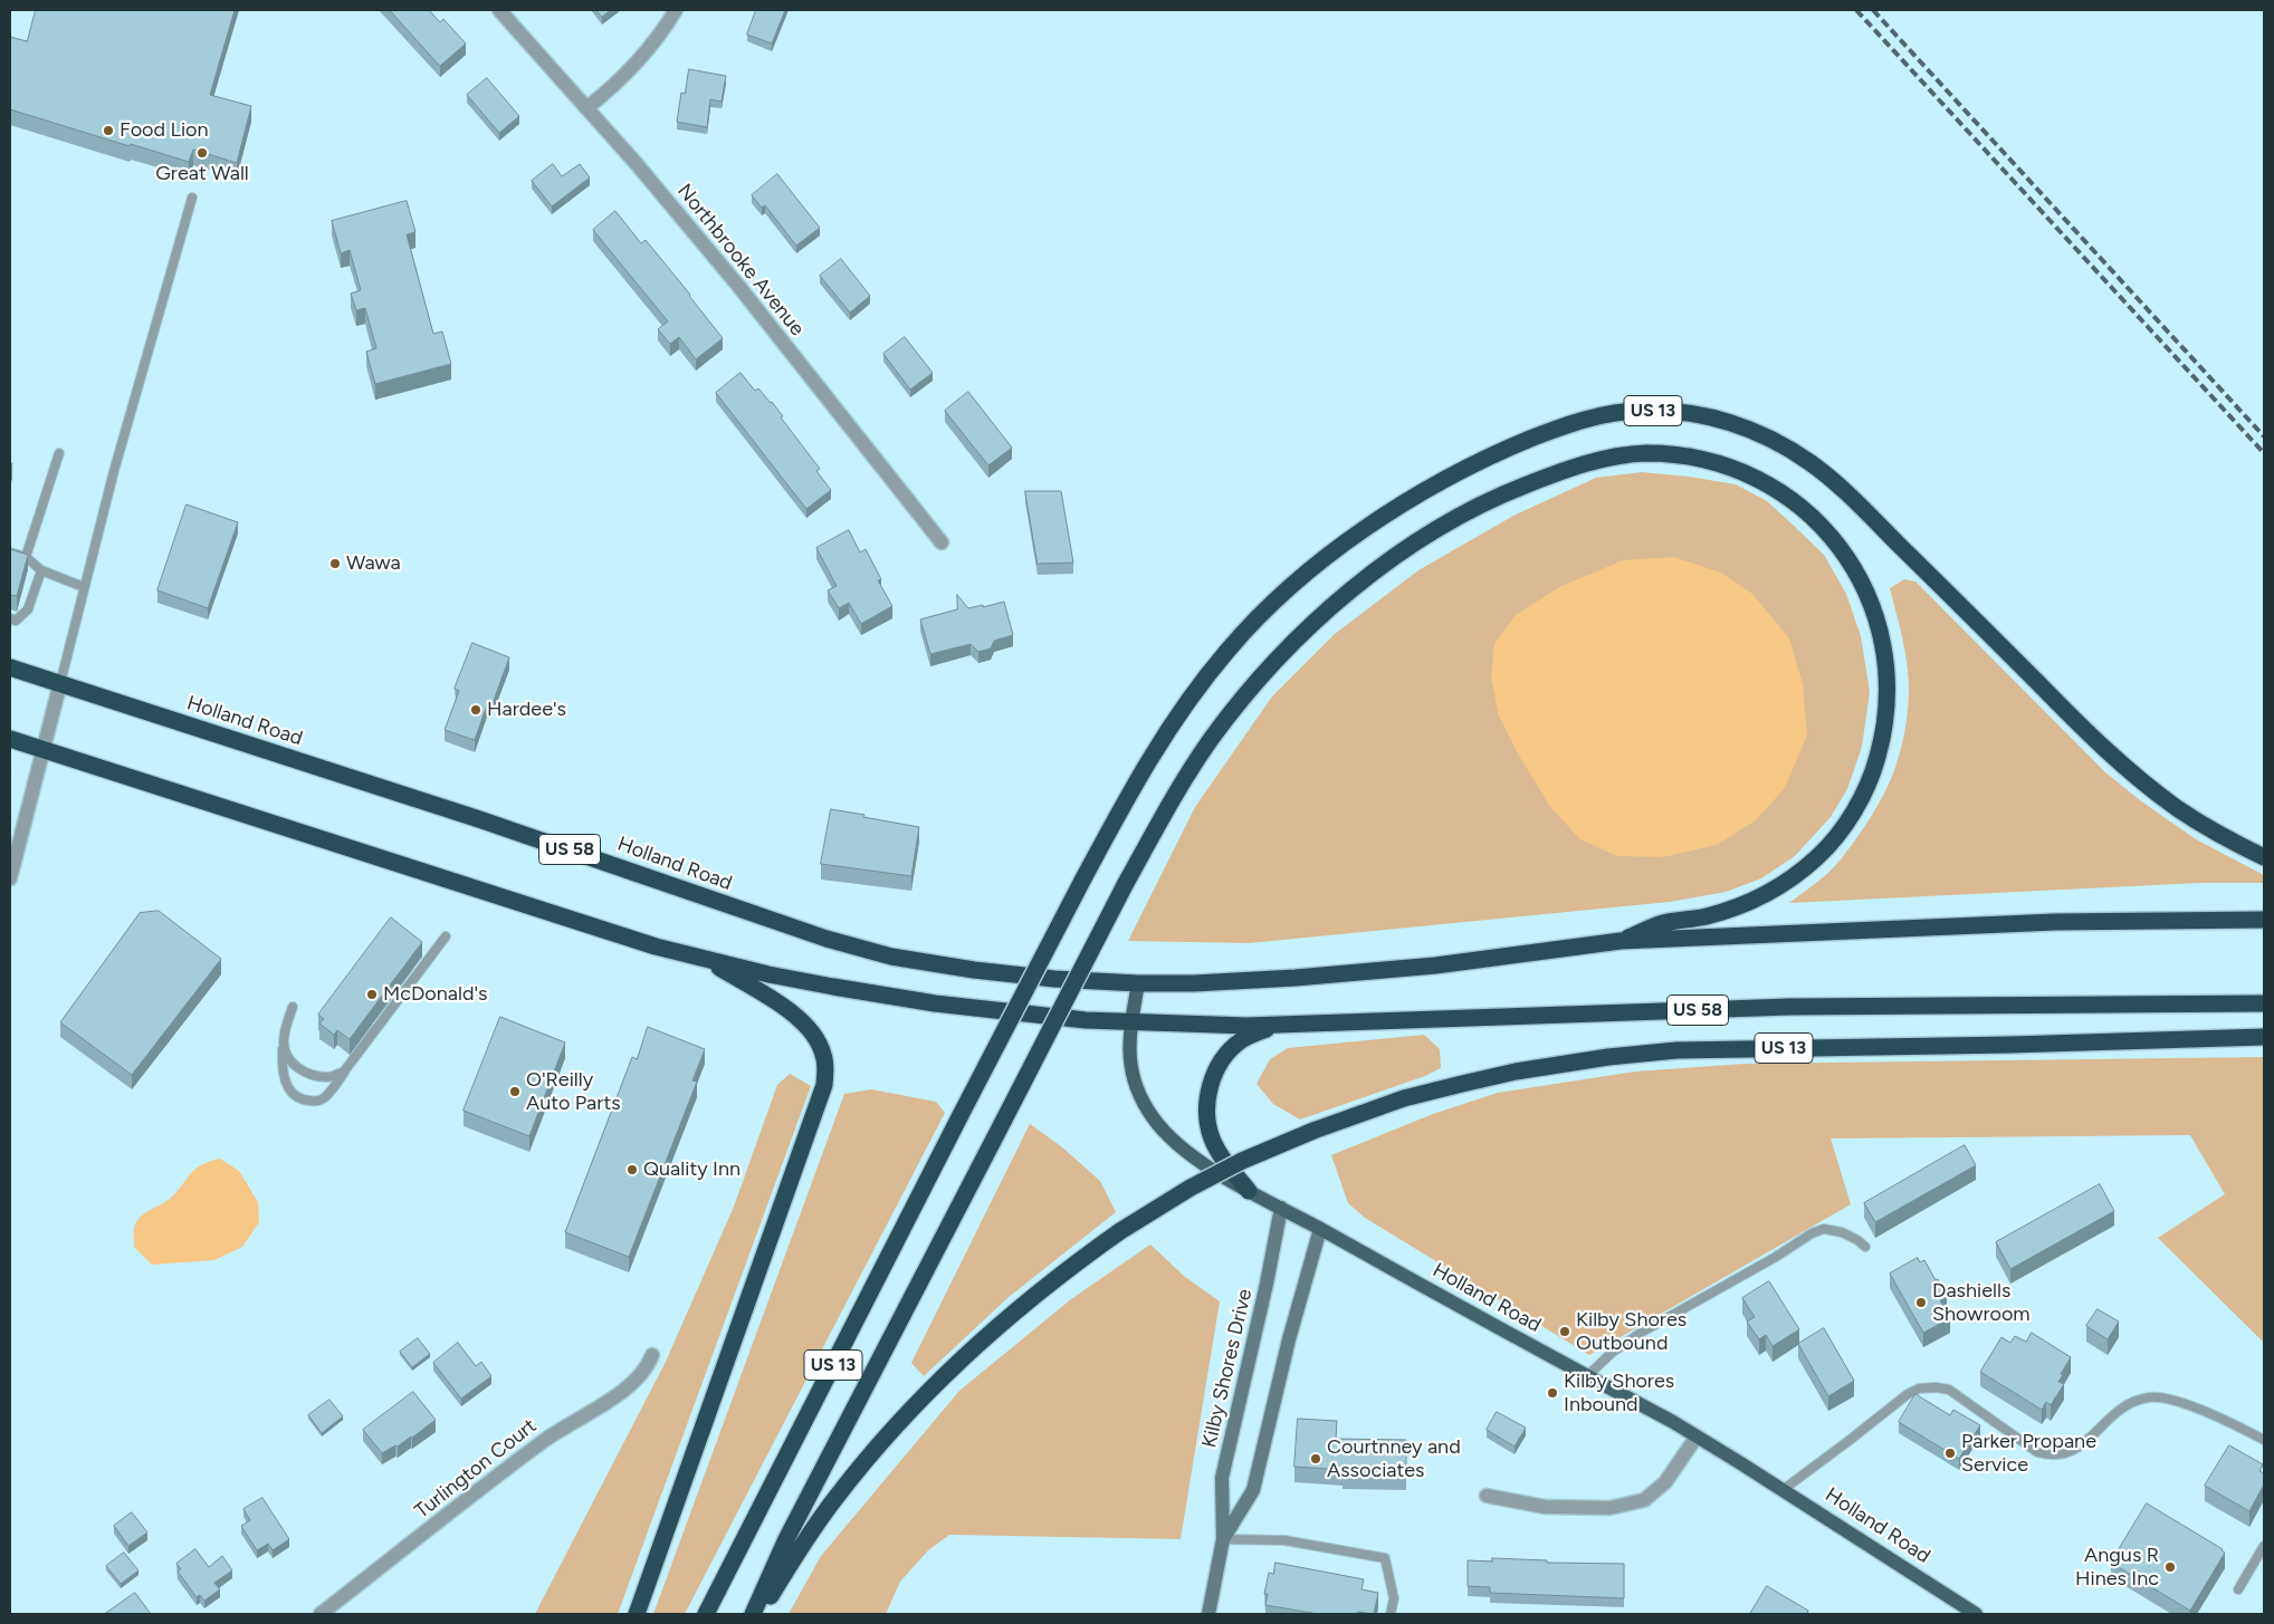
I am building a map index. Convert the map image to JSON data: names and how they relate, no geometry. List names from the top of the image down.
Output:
{
  "streets": {
    "highway": ["US 13", "Holland Road", "US 58"],
    "street": ["Northbrooke Avenue", "Kilby Shores Drive", "Turlington Court"]
  },
  "crossings": [
    ["Holland Road", "US 58"],
    ["Holland Road", "Kilby Shores Drive"]
  ],
  "places": [
    "Food Lion",
    "Great Wall",
    "Wawa",
    "Hardee's",
    "McDonald's",
    "O'Reilly Auto Parts",
    "Quality Inn",
    "Dashiells Showroom",
    "Kilby Shores Outbound",
    "Kilby Shores Inbound",
    "Parker Propane Service",
    "Courtnney and Associates",
    "Angus R Hines Inc"
  ]
}
